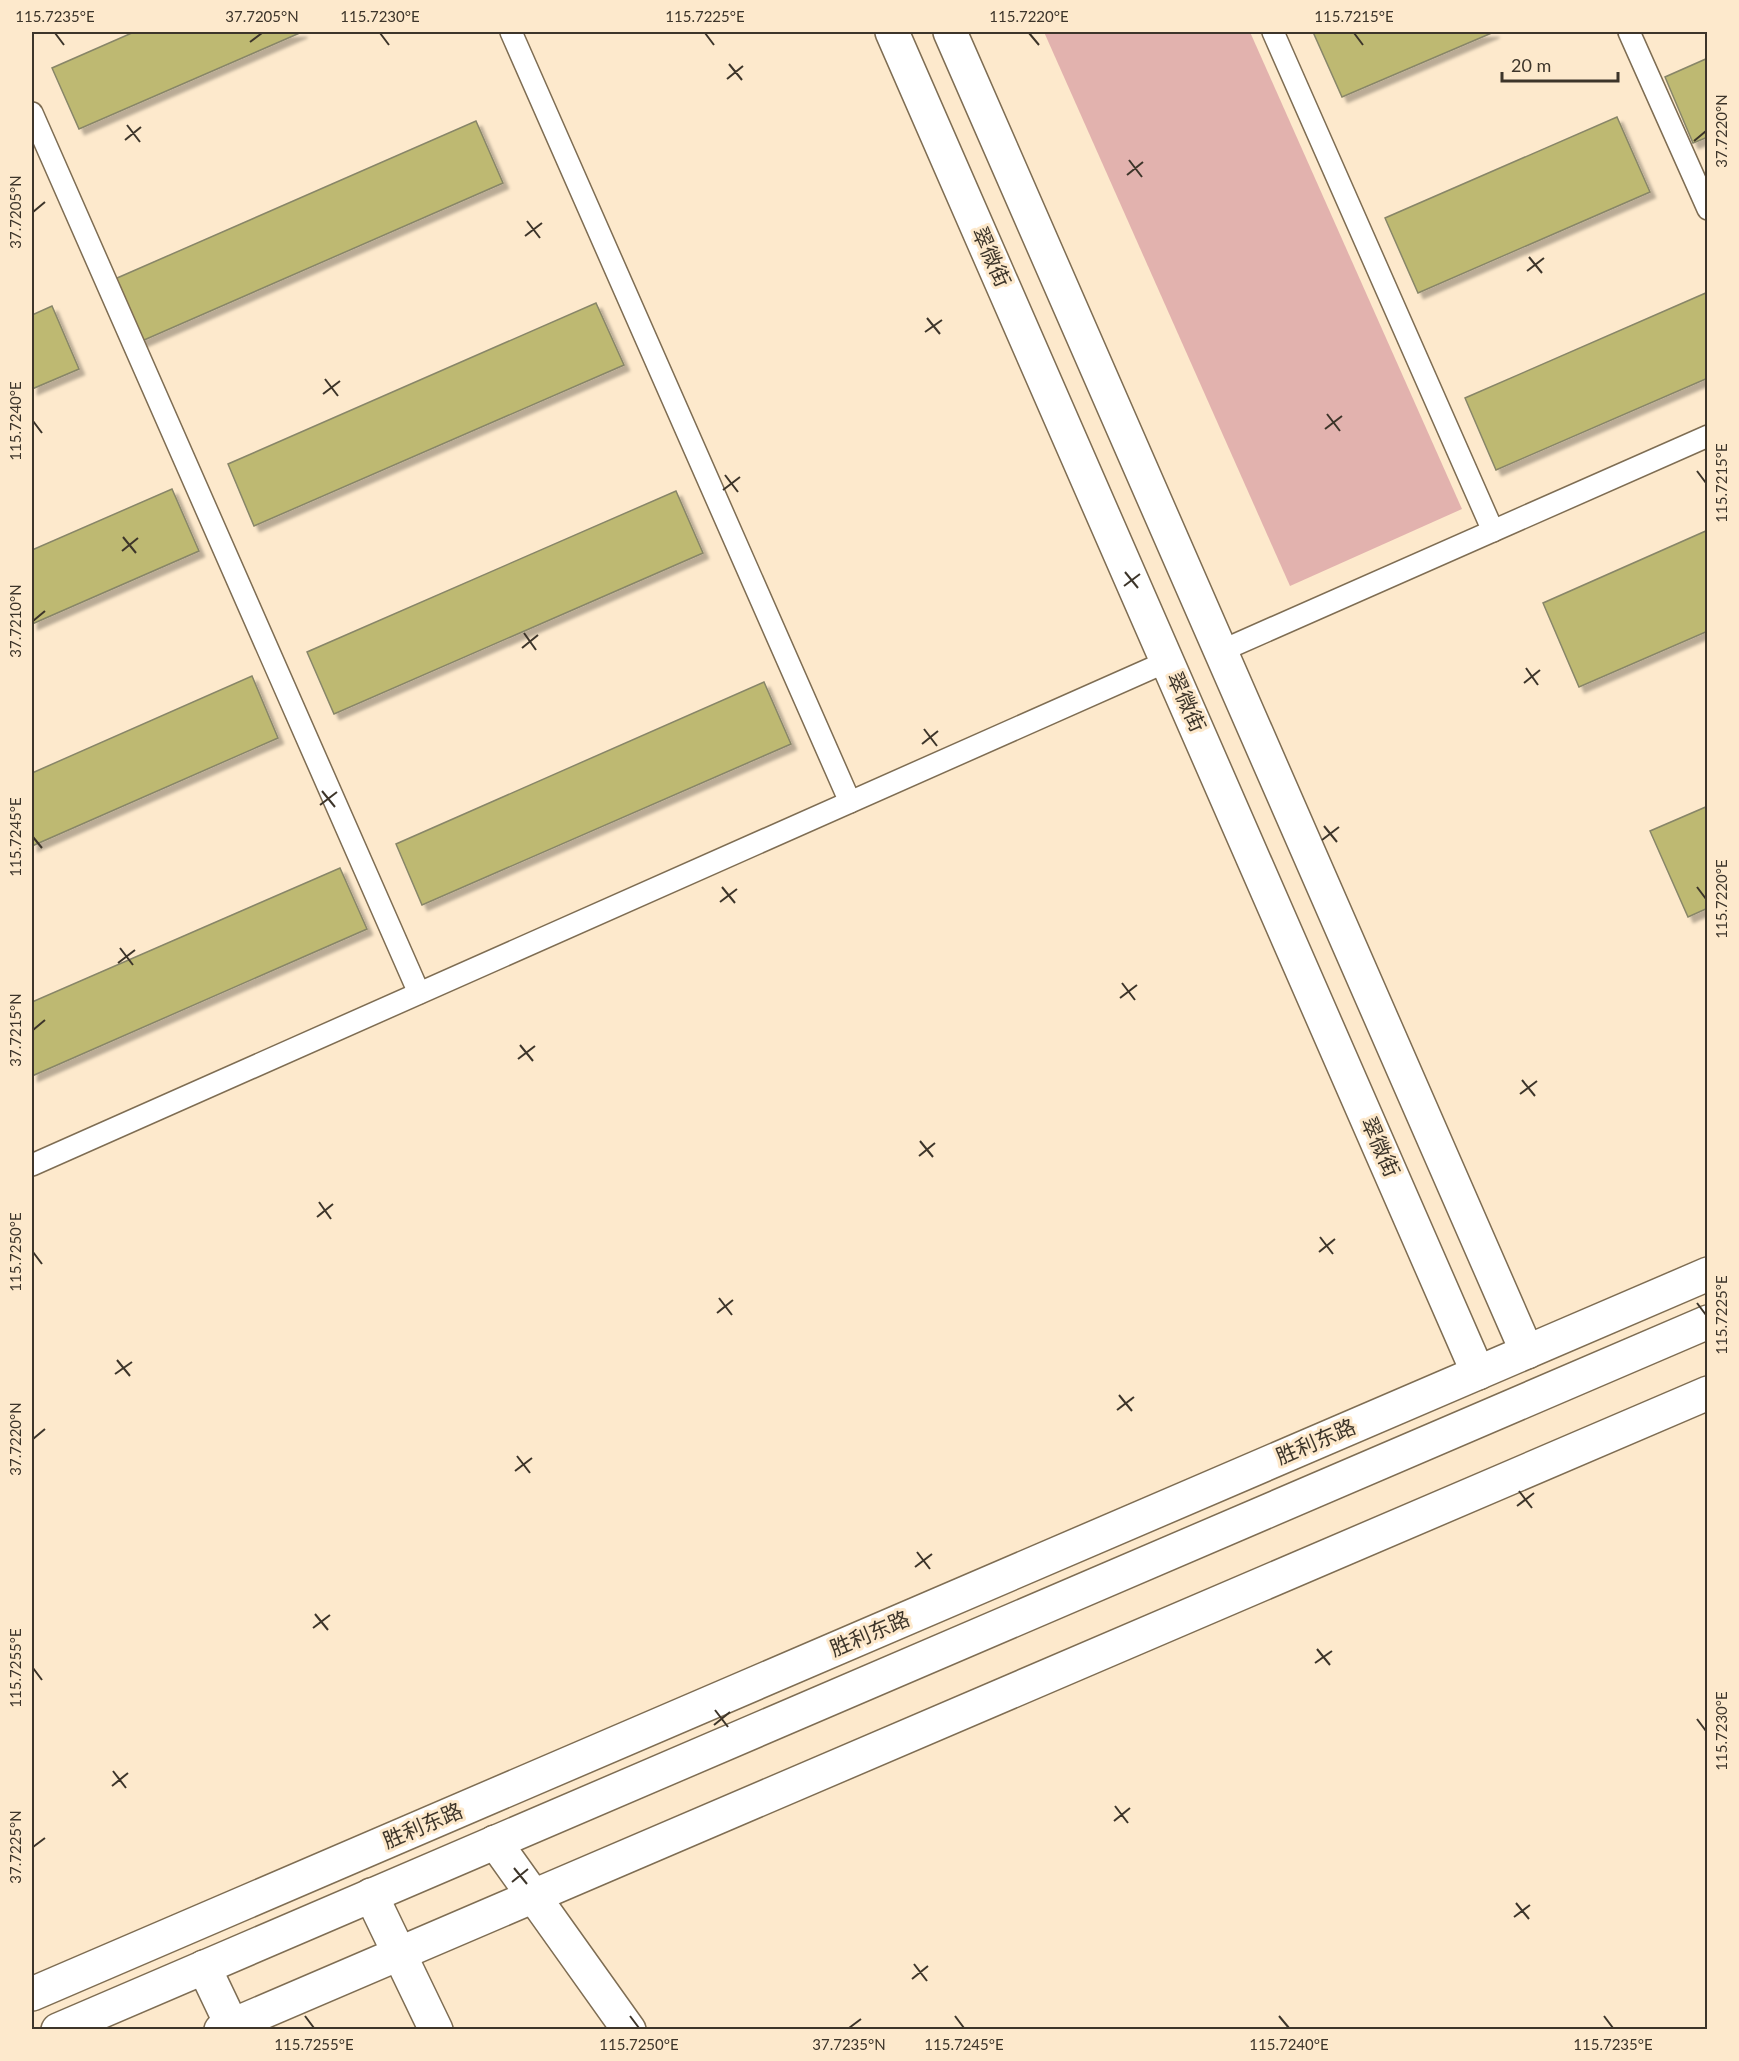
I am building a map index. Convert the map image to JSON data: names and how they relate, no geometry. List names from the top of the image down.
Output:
{
  "streets": {
    "street": ["翠微街", "胜利东路"]
  },
  "crossings": [
    ["翠微街", "胜利东路"]
  ],
  "scale_bar": "20 m",
  "coordinates": [
    "115.7235°E",
    "37.7205°N",
    "115.7230°E",
    "115.7225°E",
    "115.7220°E",
    "115.7215°E",
    "37.7220°N",
    "115.7240°E",
    "37.7210°N",
    "115.7245°E",
    "37.7215°N",
    "115.7250°E",
    "115.7255°E",
    "37.7225°N",
    "37.7235°N"
  ]
}
